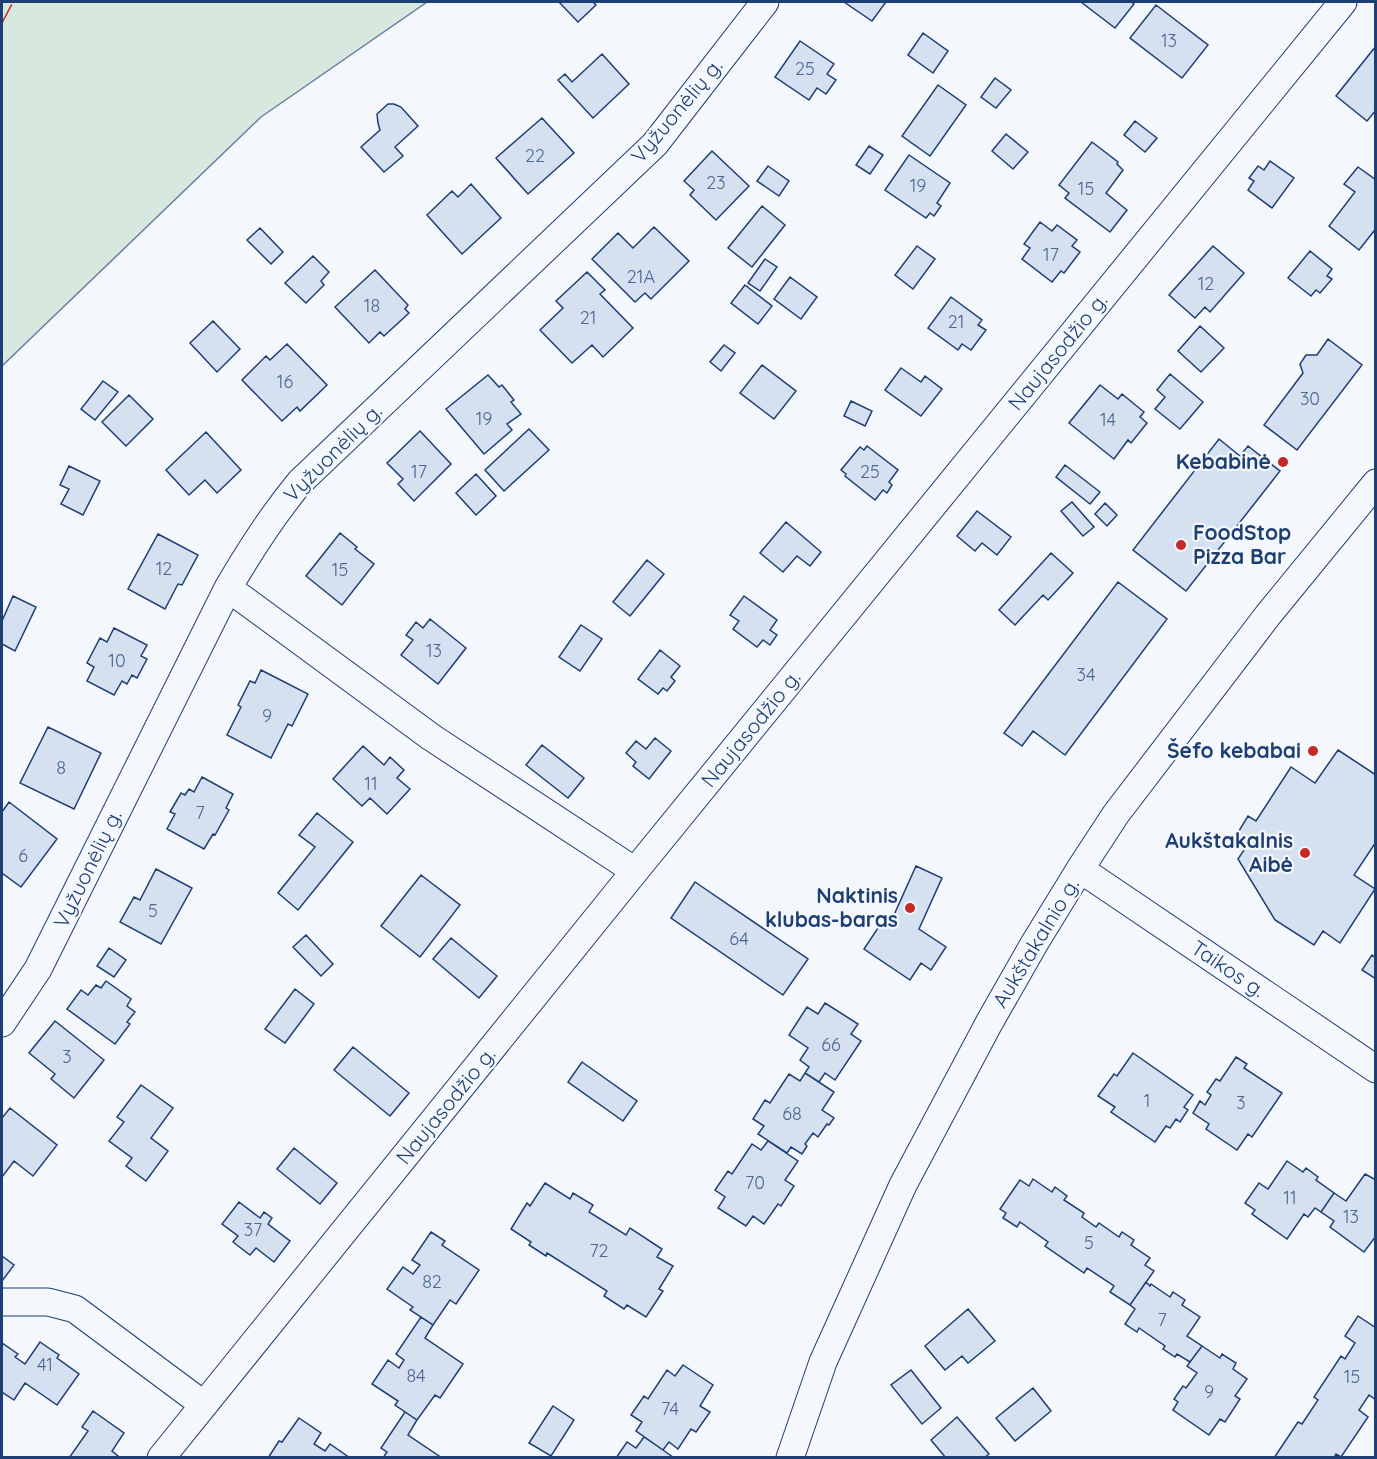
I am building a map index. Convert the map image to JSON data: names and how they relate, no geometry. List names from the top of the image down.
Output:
{
  "streets": {
    "street": [
      "Vyžuonėlių g.",
      "Naujasodžio g.",
      "Aukštakalnio g.",
      "Taikos g."
    ]
  },
  "crossings": [
    ["Aukštakalnio g.", "Taikos g."]
  ],
  "places": [
    "Kebabinė",
    "FoodStop Pizza Bar",
    "Šefo kebabai",
    "Aukštakalnis Aibė",
    "Naktinis klubas-baras"
  ],
  "house_numbers": [
    "13",
    "25",
    "22",
    "23",
    "19",
    "15",
    "17",
    "21A",
    "12",
    "18",
    "21",
    "21",
    "16",
    "30",
    "19",
    "14",
    "17",
    "25",
    "12",
    "15",
    "13",
    "10",
    "34",
    "9",
    "8",
    "11",
    "7",
    "6",
    "5",
    "64",
    "66",
    "3",
    "1",
    "3",
    "68",
    "70",
    "11",
    "13",
    "37",
    "5",
    "72",
    "82",
    "7",
    "41",
    "84",
    "15",
    "9",
    "74"
  ]
}
